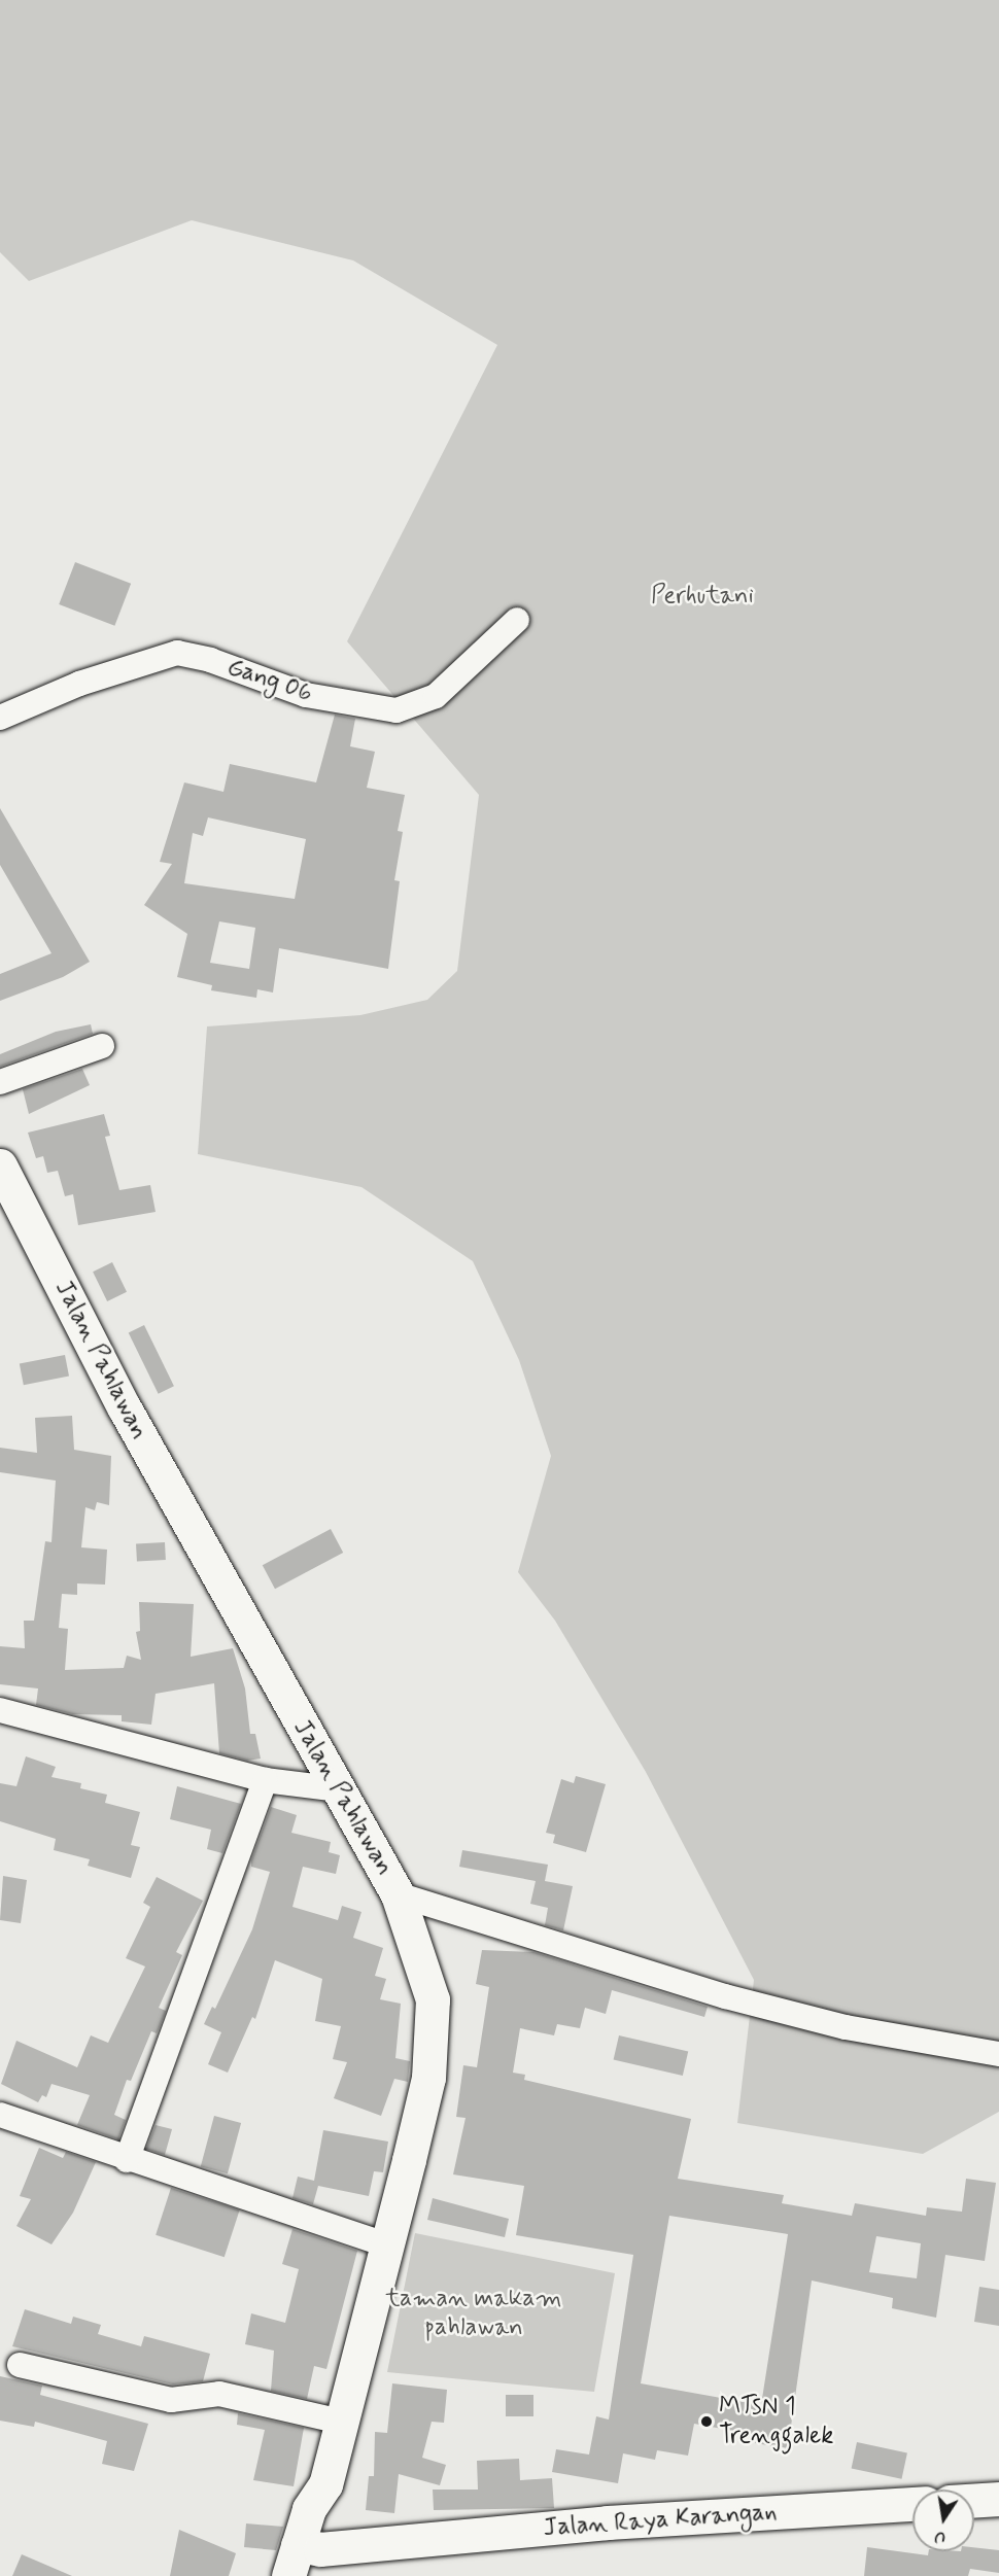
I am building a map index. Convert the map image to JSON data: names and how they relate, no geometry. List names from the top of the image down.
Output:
{
  "streets": {
    "highway": ["Jalan Pahlawan", "Jalan Raya Karangan"],
    "street": ["Gang 06"]
  },
  "crossings": [
    ["Jalan Pahlawan", "Jalan Raya Karangan"]
  ],
  "parks": ["Perhutani", "taman makam pahlawan"],
  "places": ["MTsN 1 Trenggalek"],
  "north": "bottom"
}
